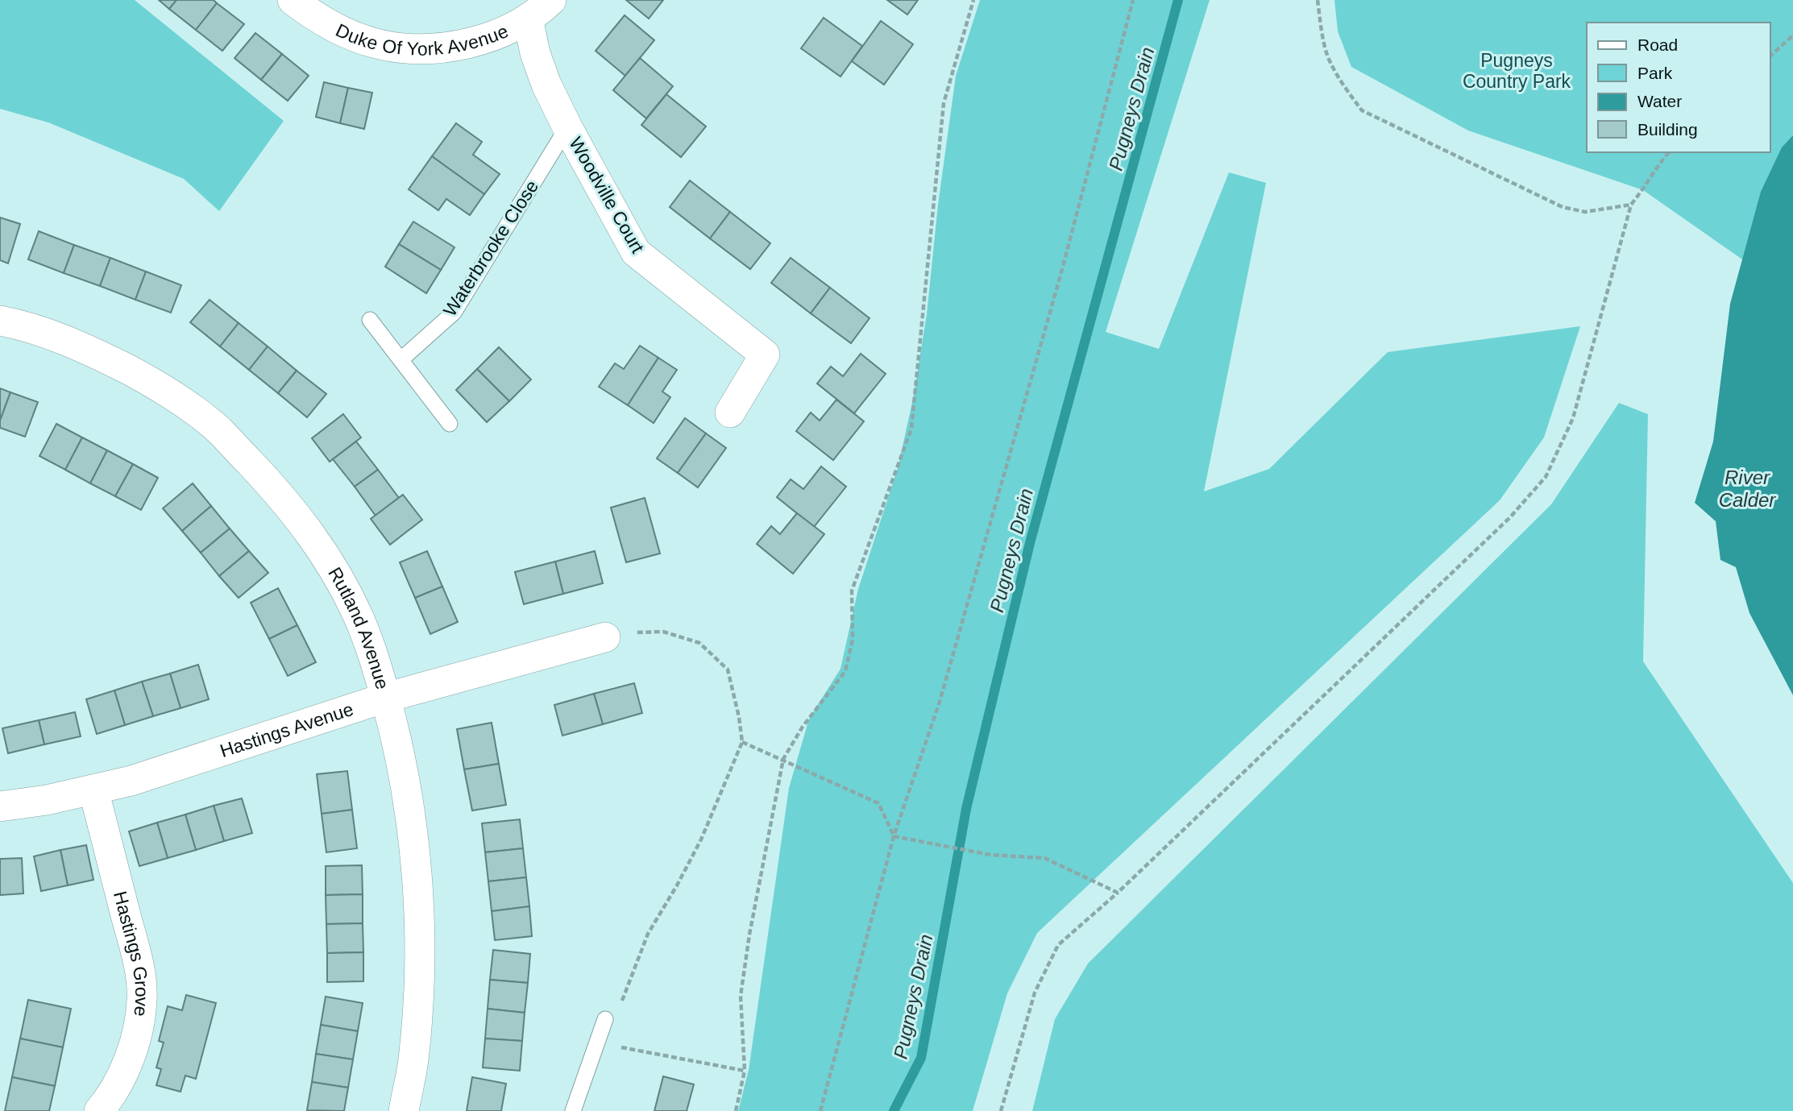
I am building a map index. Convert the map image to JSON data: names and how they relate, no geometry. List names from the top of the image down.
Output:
{
  "streets": {
    "street": [
      "Duke Of York Avenue",
      "Woodville Court",
      "Rutland Avenue",
      "Hastings Avenue",
      "Hastings Grove"
    ],
    "lane": ["Waterbrooke Close"]
  },
  "crossings": [
    ["Duke Of York Avenue", "Woodville Court"],
    ["Woodville Court", "Waterbrooke Close"],
    ["Rutland Avenue", "Hastings Avenue"],
    ["Hastings Avenue", "Hastings Grove"]
  ],
  "water": ["Pugneys Drain", "River Calder"],
  "parks": ["Pugneys Country Park"],
  "legend": [
    "Road",
    "Park",
    "Water",
    "Building"
  ]
}
